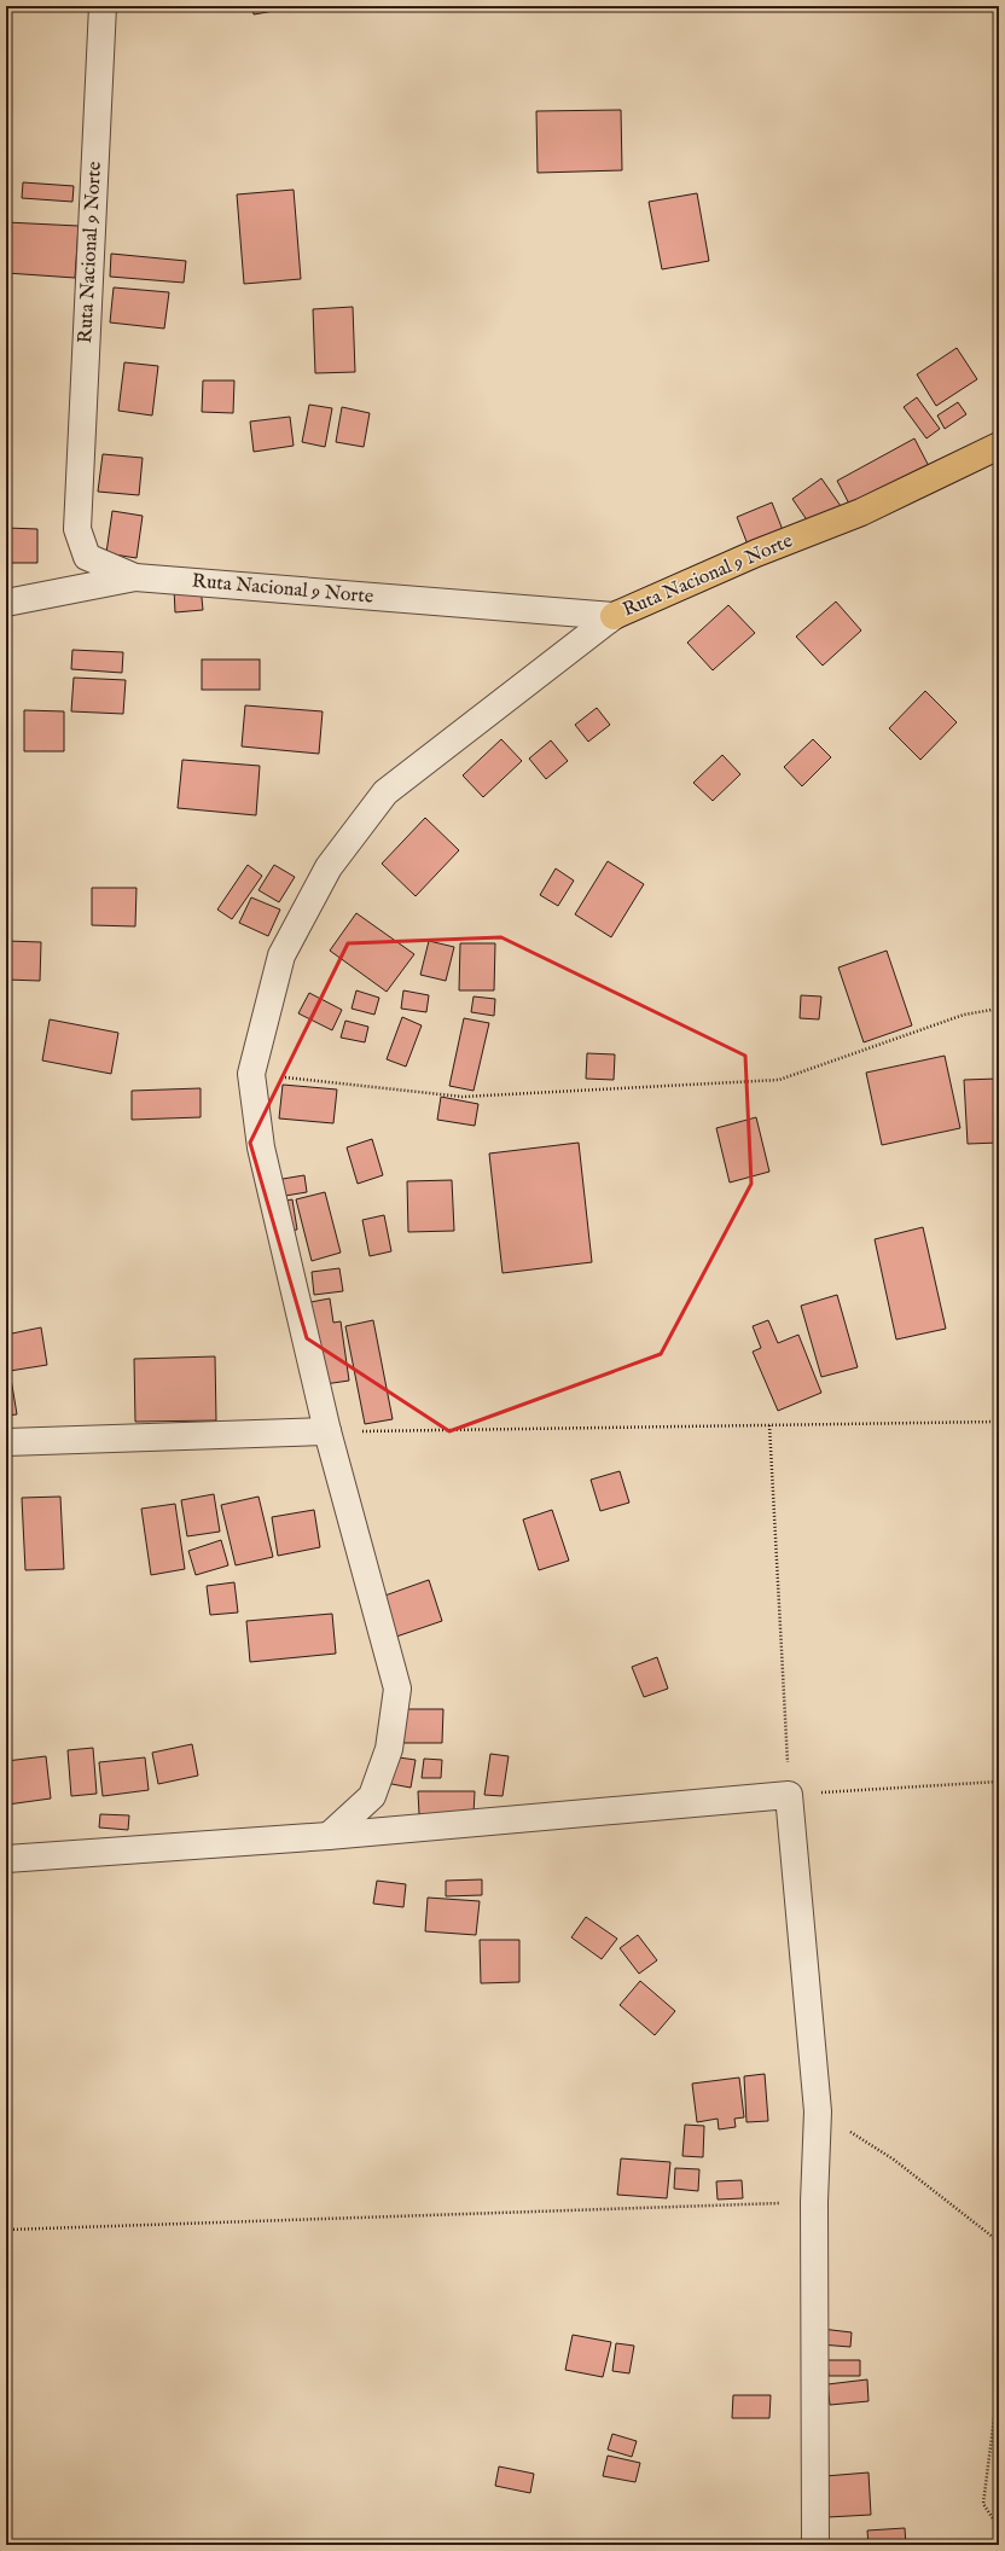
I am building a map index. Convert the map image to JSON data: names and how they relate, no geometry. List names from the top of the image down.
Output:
{
  "streets": {
    "main road": ["Ruta Nacional 9 Norte"]
  }
}
